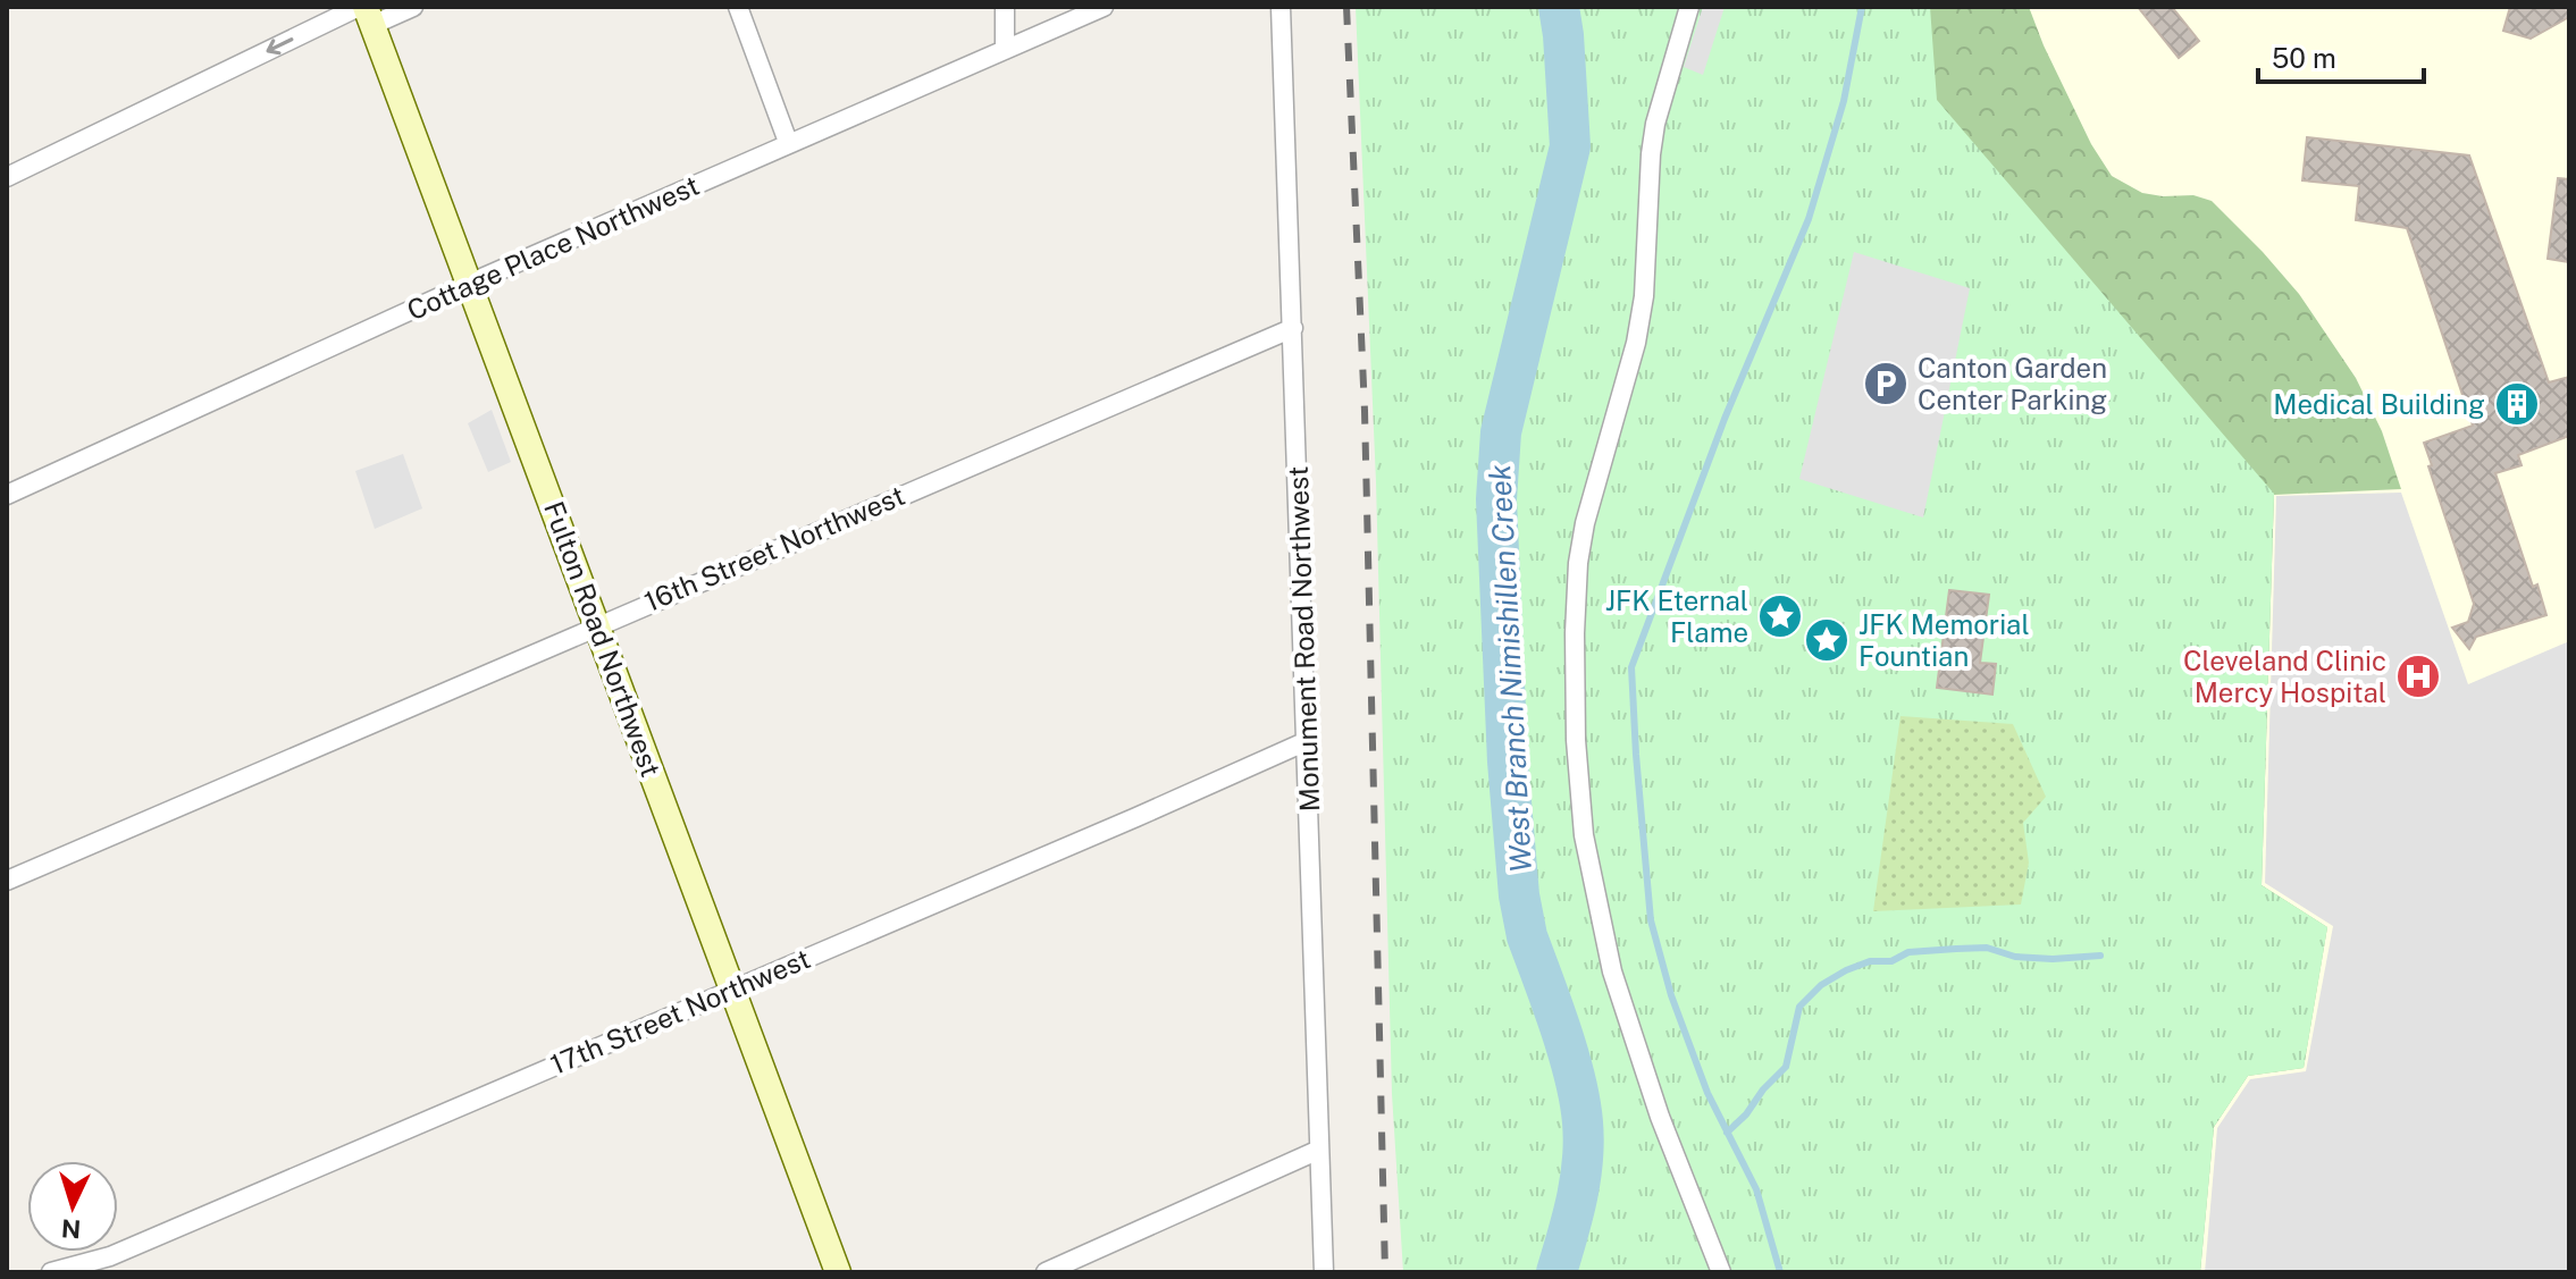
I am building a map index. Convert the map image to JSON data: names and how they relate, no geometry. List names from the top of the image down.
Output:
{
  "streets": {
    "main road": ["Fulton Road Northwest"],
    "street": [
      "Cottage Place Northwest",
      "16th Street Northwest",
      "Monument Road Northwest",
      "17th Street Northwest"
    ]
  },
  "crossings": [
    ["Cottage Place Northwest", "Fulton Road Northwest"],
    ["16th Street Northwest", "Fulton Road Northwest"],
    ["16th Street Northwest", "Monument Road Northwest"],
    ["Fulton Road Northwest", "17th Street Northwest"],
    ["Monument Road Northwest", "17th Street Northwest"]
  ],
  "water": ["West Branch Nimishillen Creek"],
  "places": {
    "parking": ["Canton Garden Center Parking"],
    "building": ["Medical Building"],
    "place": ["JFK Eternal Flame", "JFK Memorial Fountian"],
    "hospital": ["Cleveland Clinic Mercy Hospital"]
  },
  "scale_bar": "50 m",
  "north": "bottom"
}
